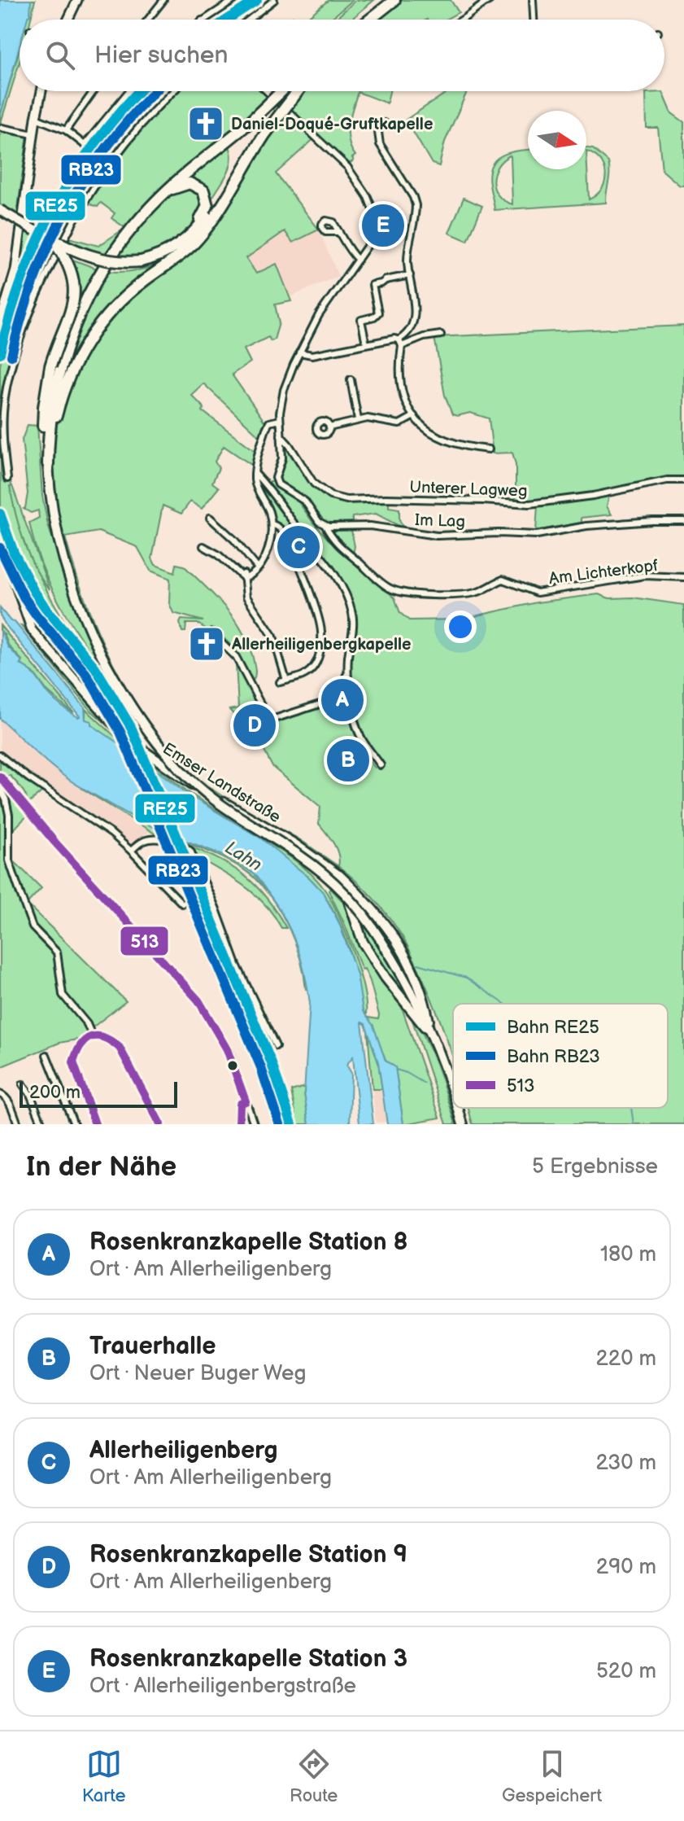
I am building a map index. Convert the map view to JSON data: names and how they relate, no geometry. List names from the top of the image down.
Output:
{
  "streets": {
    "street": [
      "Unterer Lagweg",
      "Im Lag",
      "Am Lichterkopf",
      "Emser Landstraße"
    ]
  },
  "crossings": [
    ["Im Lag", "Am Lichterkopf"]
  ],
  "water": ["Lahn"],
  "places": {
    "church": ["Daniel-Doqué-Gruftkapelle", "Allerheiligenbergkapelle"]
  },
  "lines": ["rail line RE25", "rail line RB23", "transit line 513"],
  "legend": ["Bahn RE25", "Bahn RB23", "513"],
  "scale_bar": "200 m",
  "north": "right",
  "page": {
    "search": "Hier suchen",
    "pins": [
      "E",
      "C",
      "A",
      "D",
      "B"
    ],
    "scale": "200 m",
    "heading": ["In der Nähe", "5 Ergebnisse"],
    "list": [
      {
        "mark": "A",
        "name": "Rosenkranzkapelle Station 8",
        "note": "Ort · Am Allerheiligenberg",
        "value": "180 m"
      },
      {
        "mark": "B",
        "name": "Trauerhalle",
        "note": "Ort · Neuer Buger Weg",
        "value": "220 m"
      },
      {
        "mark": "C",
        "name": "Allerheiligenberg",
        "note": "Ort · Am Allerheiligenberg",
        "value": "230 m"
      },
      {
        "mark": "D",
        "name": "Rosenkranzkapelle Station 9",
        "note": "Ort · Am Allerheiligenberg",
        "value": "290 m"
      },
      {
        "mark": "E",
        "name": "Rosenkranzkapelle Station 3",
        "note": "Ort · Allerheiligenbergstraße",
        "value": "520 m"
      }
    ],
    "nav": ["Karte", "Route", "Gespeichert"]
  }
}
